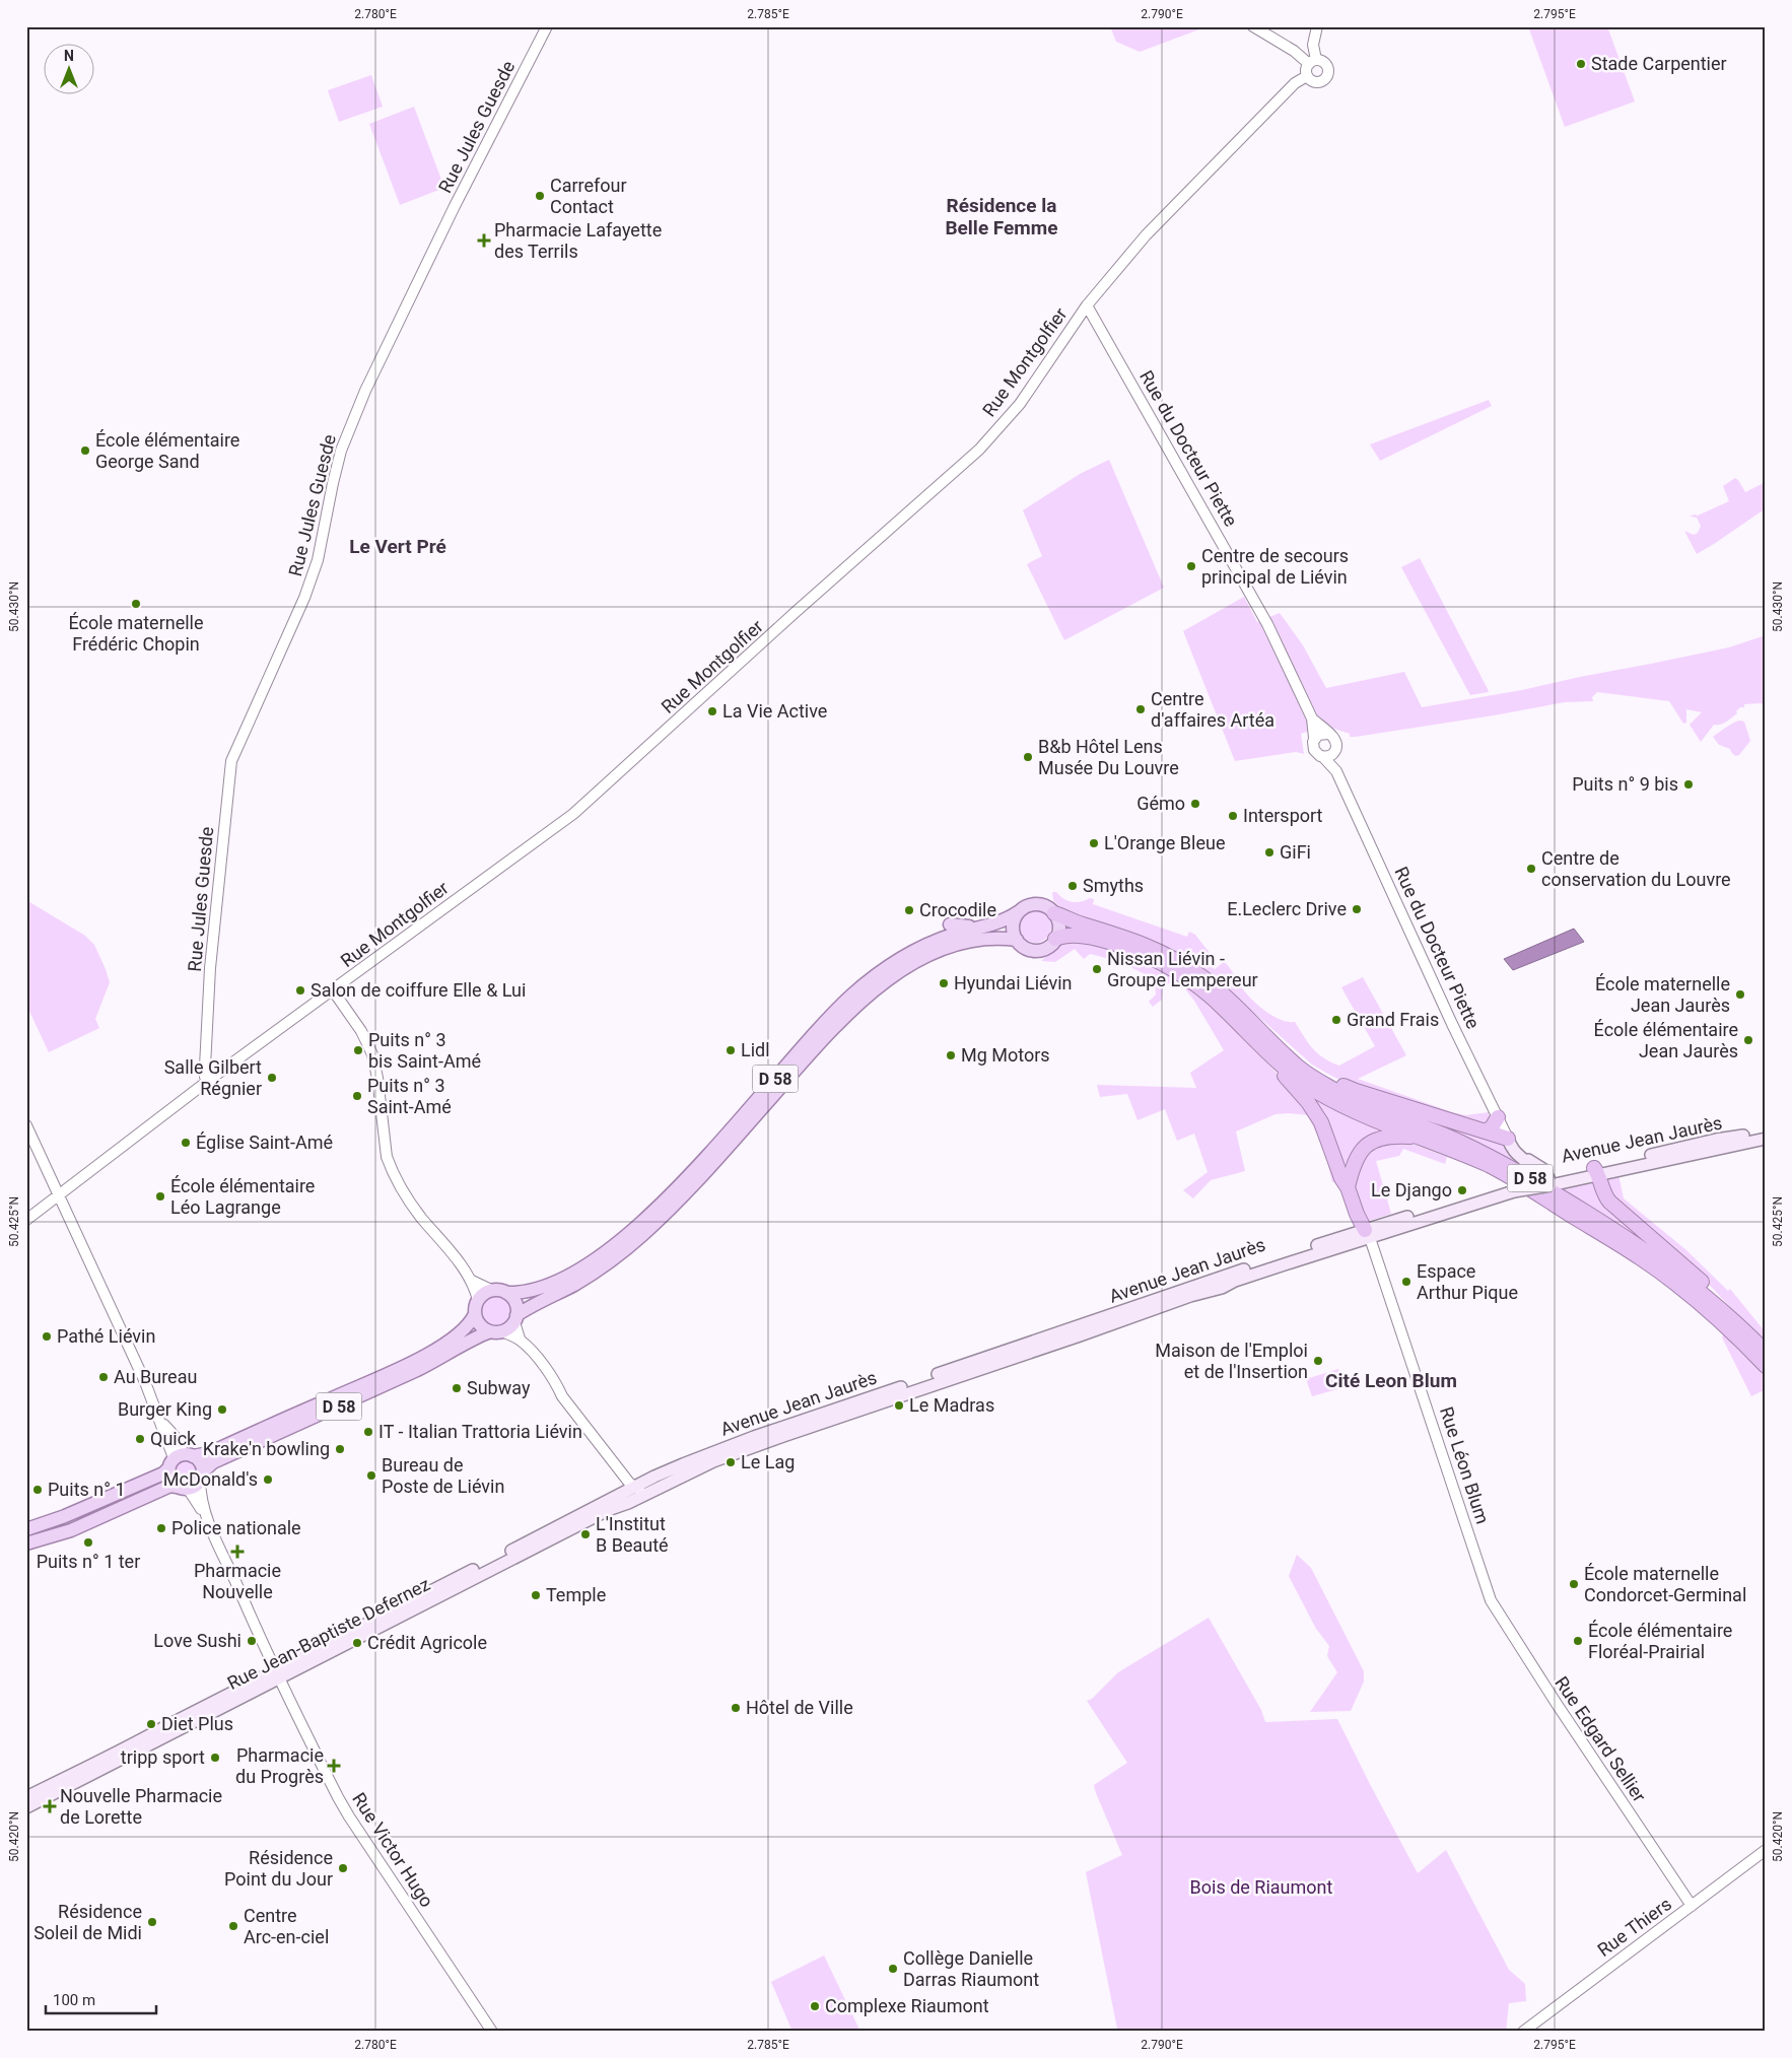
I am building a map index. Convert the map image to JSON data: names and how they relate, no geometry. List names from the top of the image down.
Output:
{
  "streets": {
    "highway": ["D 58"],
    "main road": ["Rue du Docteur Piette", "Avenue Jean Jaurès", "Rue Jean-Baptiste Defernez"],
    "street": [
      "Rue Jules Guesde",
      "Rue Montgolfier",
      "Rue Léon Blum",
      "Rue Edgard Sellier",
      "Rue Victor Hugo",
      "Rue Thiers"
    ]
  },
  "crossings": [
    ["Rue Jules Guesde", "Rue Montgolfier"],
    ["Rue Montgolfier", "Rue du Docteur Piette"],
    ["Rue du Docteur Piette", "Avenue Jean Jaurès"],
    ["Avenue Jean Jaurès", "Rue Léon Blum"],
    ["Avenue Jean Jaurès", "Rue Jean-Baptiste Defernez"],
    ["Rue Léon Blum", "Rue Edgard Sellier"],
    ["Rue Jean-Baptiste Defernez", "Rue Victor Hugo"],
    ["Rue Edgard Sellier", "Rue Thiers"]
  ],
  "districts": ["Résidence la Belle Femme", "Le Vert Pré", "Cité Leon Blum"],
  "parks": ["Bois de Riaumont"],
  "places": {
    "other": [
      "Stade Carpentier",
      "Carrefour Contact",
      "École élémentaire George Sand",
      "Centre de secours principal de Liévin",
      "École maternelle Frédéric Chopin",
      "Centre d'affaires Artéa",
      "La Vie Active",
      "B&b Hôtel Lens Musée Du Louvre",
      "Puits n° 9 bis",
      "Gémo",
      "Intersport",
      "L'Orange Bleue",
      "GiFi",
      "Centre de conservation du Louvre",
      "Smyths",
      "E.Leclerc Drive",
      "Crocodile",
      "Nissan Liévin - Groupe Lempereur",
      "Hyundai Liévin",
      "Salon de coiffure Elle & Lui",
      "École maternelle Jean Jaurès",
      "Grand Frais",
      "École élémentaire Jean Jaurès",
      "Puits n° 3 bis Saint-Amé",
      "Lidl",
      "Mg Motors",
      "Salle Gilbert Régnier",
      "Puits n° 3 Saint-Amé",
      "Église Saint-Amé",
      "Le Django",
      "École élémentaire Léo Lagrange",
      "Espace Arthur Pique",
      "Pathé Liévin",
      "Maison de l'Emploi et de l'Insertion",
      "Au Bureau",
      "Subway",
      "Le Madras",
      "Burger King",
      "IT - Italian Trattoria Liévin",
      "Quick",
      "Krake'n bowling",
      "Le Lag",
      "Bureau de Poste de Liévin",
      "McDonald's",
      "Puits n° 1",
      "Police nationale",
      "L'Institut B Beauté",
      "Puits n° 1 ter",
      "École maternelle Condorcet-Germinal",
      "Temple",
      "Love Sushi",
      "École élémentaire Floréal-Prairial",
      "Crédit Agricole",
      "Hôtel de Ville",
      "Diet Plus",
      "tripp sport",
      "Résidence Point du Jour",
      "Résidence Soleil de Midi",
      "Centre Arc-en-ciel",
      "Collège Danielle Darras Riaumont",
      "Complexe Riaumont"
    ],
    "health": [
      "Pharmacie Lafayette des Terrils",
      "Pharmacie Nouvelle",
      "Pharmacie du Progrès",
      "Nouvelle Pharmacie de Lorette"
    ]
  },
  "scale_bar": "100 m",
  "north": "top",
  "coordinates": [
    "2.780°E",
    "2.785°E",
    "2.790°E",
    "2.795°E",
    "50.430°N",
    "50.425°N",
    "50.420°N"
  ]
}
